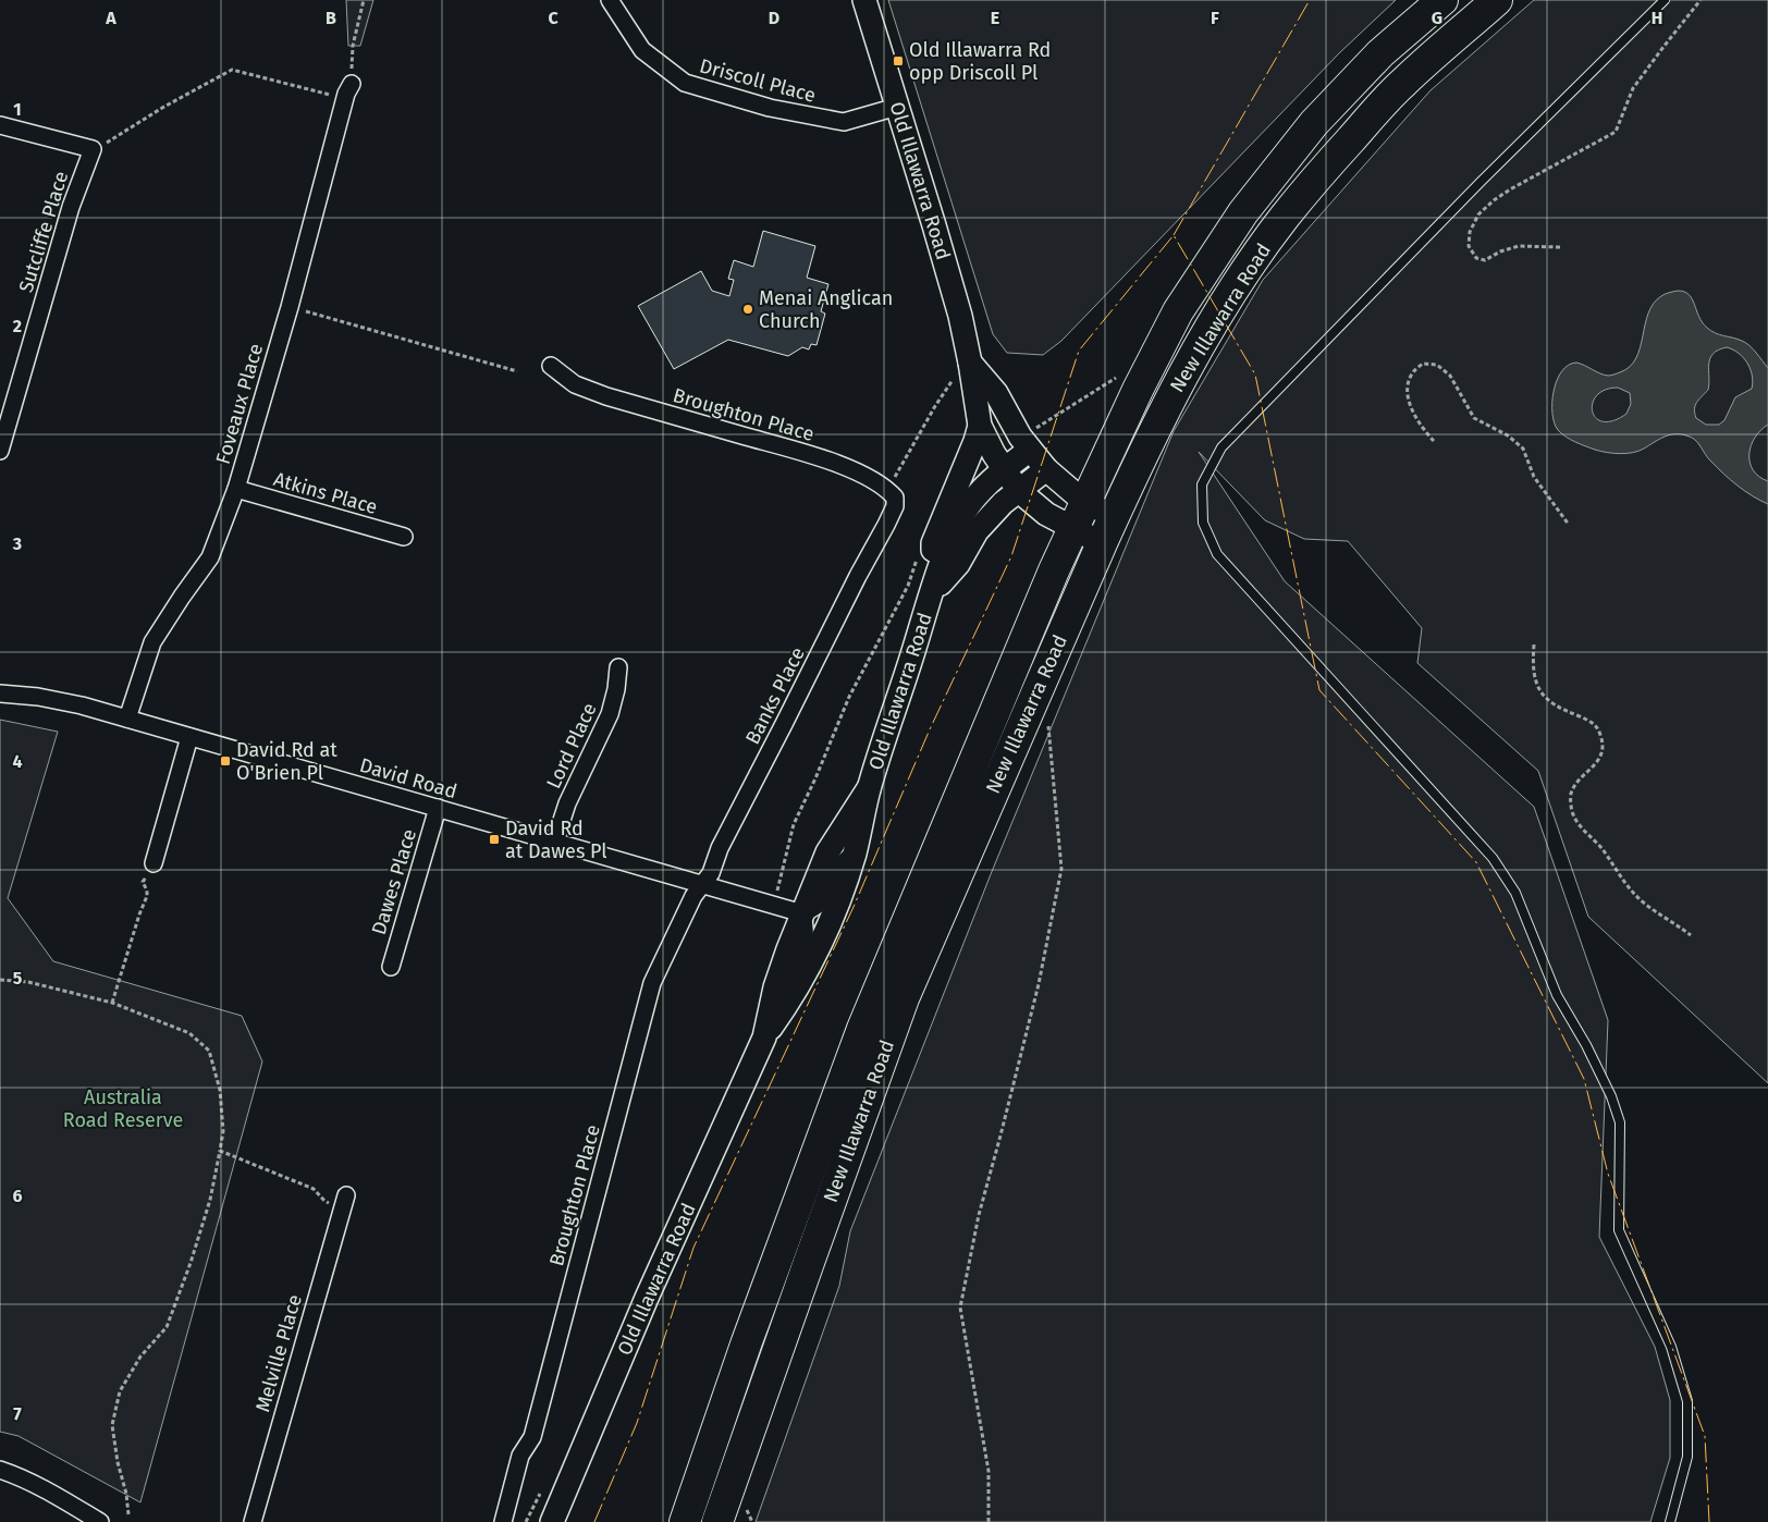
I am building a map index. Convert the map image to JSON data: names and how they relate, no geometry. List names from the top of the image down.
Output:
{
  "streets": {
    "highway": ["New Illawarra Road"],
    "street": [
      "Driscoll Place",
      "Old Illawarra Road",
      "Sutcliffe Place",
      "Foveaux Place",
      "Broughton Place",
      "Atkins Place",
      "Banks Place",
      "Lord Place",
      "David Road",
      "Dawes Place",
      "Melville Place"
    ]
  },
  "crossings": [
    ["Driscoll Place", "Old Illawarra Road"],
    ["Old Illawarra Road", "New Illawarra Road"],
    ["Old Illawarra Road", "David Road"],
    ["Foveaux Place", "Atkins Place"],
    ["Foveaux Place", "David Road"],
    ["Broughton Place", "Banks Place"],
    ["Broughton Place", "David Road"],
    ["Banks Place", "David Road"],
    ["Lord Place", "David Road"],
    ["David Road", "Dawes Place"]
  ],
  "parks": ["Australia Road Reserve"],
  "places": {
    "transit": ["Old Illawarra Rd opp Driscoll Pl", "David Rd at O'Brien Pl", "David Rd at Dawes Pl"],
    "other": ["Menai Anglican Church"]
  },
  "grid": {
    "columns": [
      "A",
      "B",
      "C",
      "D",
      "E",
      "F",
      "G",
      "H"
    ],
    "rows": [
      "1",
      "2",
      "3",
      "4",
      "5",
      "6",
      "7"
    ]
  }
}
